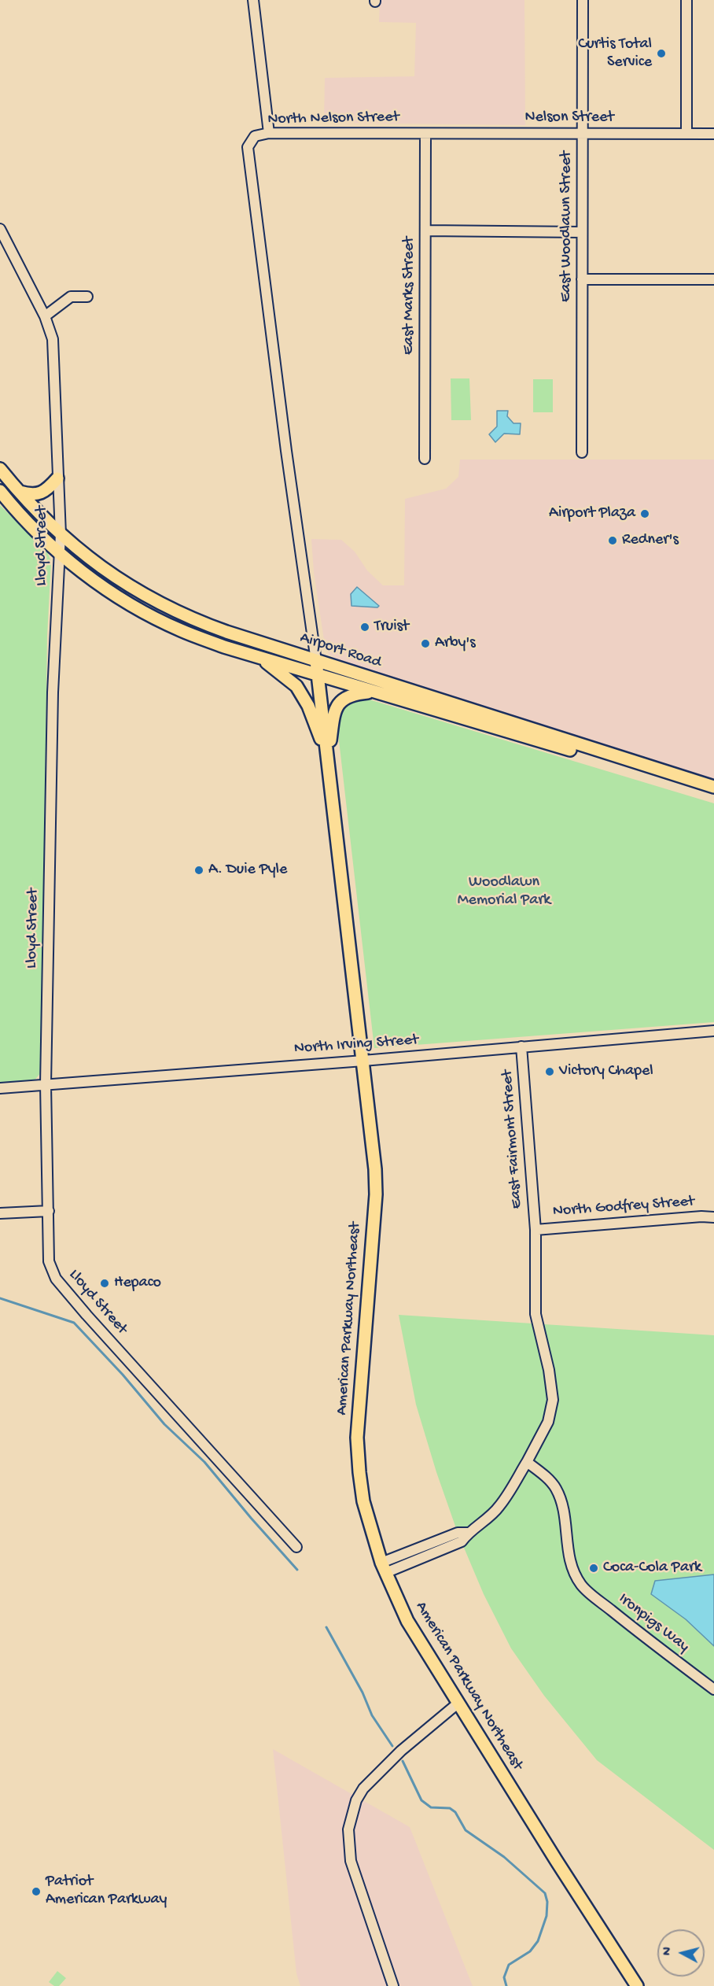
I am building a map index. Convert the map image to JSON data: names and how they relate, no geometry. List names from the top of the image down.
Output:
{
  "streets": {
    "main road": ["Airport Road", "American Parkway Northeast"],
    "street": [
      "Nelson Street",
      "North Nelson Street",
      "East Woodlawn Street",
      "East Marks Street",
      "Lloyd Street",
      "North Irving Street",
      "East Fairmont Street",
      "North Godfrey Street",
      "Ironpigs Way"
    ]
  },
  "crossings": [
    ["Nelson Street", "North Nelson Street"],
    ["Nelson Street", "East Woodlawn Street"],
    ["Nelson Street", "East Marks Street"],
    ["North Nelson Street", "East Marks Street"],
    ["North Nelson Street", "Airport Road"],
    ["Lloyd Street", "Airport Road"],
    ["Lloyd Street", "North Irving Street"],
    ["North Irving Street", "East Fairmont Street"],
    ["North Irving Street", "American Parkway Northeast"],
    ["East Fairmont Street", "North Godfrey Street"],
    ["East Fairmont Street", "Ironpigs Way"]
  ],
  "parks": ["Woodlawn Memorial Park"],
  "places": [
    "Curtis Total Service",
    "Airport Plaza",
    "Redner's",
    "Truist",
    "Arby's",
    "A. Duie Pyle",
    "Victory Chapel",
    "Hepaco",
    "Coca-Cola Park",
    "Patriot American Parkway"
  ],
  "north": "left"
}
